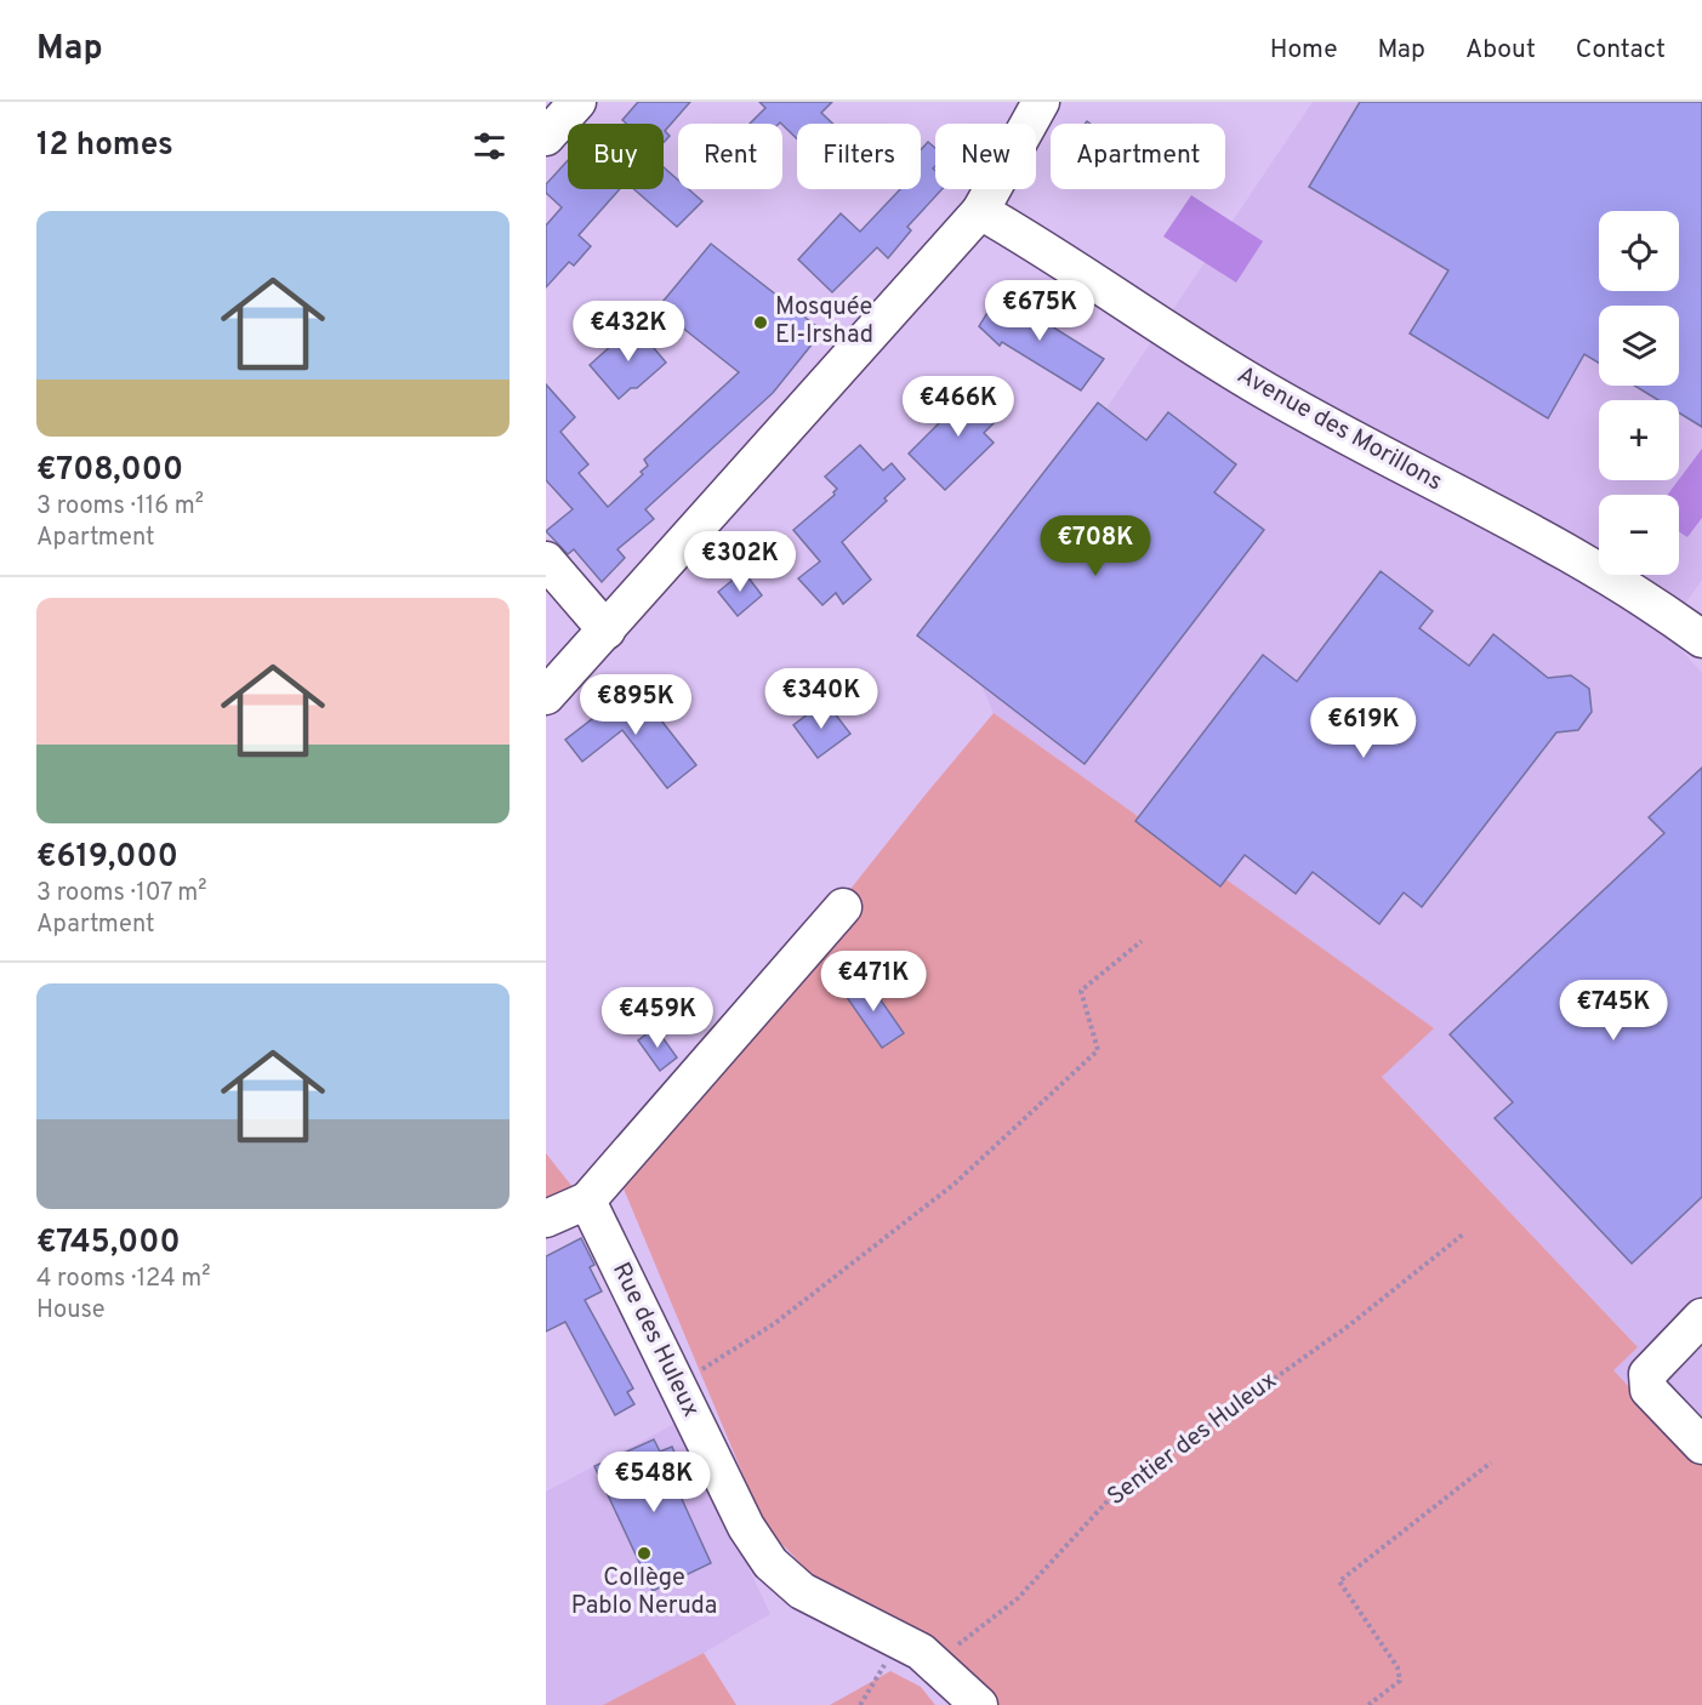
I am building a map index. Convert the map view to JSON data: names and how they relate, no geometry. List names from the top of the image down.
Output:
{
  "streets": {
    "street": ["Avenue des Morillons", "Rue des Huleux"],
    "path": ["Sentier des Huleux"]
  },
  "crossings": [
    ["Rue des Huleux", "Sentier des Huleux"]
  ],
  "places": ["Mosquée El-Irshad", "Collège Pablo Neruda"],
  "page": {
    "header": "Map",
    "nav": [
      "Home",
      "Map",
      "About",
      "Contact"
    ],
    "heading": "12 homes",
    "chip": [
      "Buy",
      "Rent",
      "Filters",
      "New",
      "Apartment"
    ],
    "list": [
      {
        "name": "€708,000",
        "note": "3 rooms · 116 m² · Apartment"
      },
      {
        "name": "€619,000",
        "note": "3 rooms · 107 m² · Apartment"
      },
      {
        "name": "€745,000",
        "note": "4 rooms · 124 m² · House"
      }
    ],
    "map_buttons": ["+", "−"],
    "price": [
      "€675K",
      "€432K",
      "€466K",
      "€708K",
      "€302K",
      "€340K",
      "€895K",
      "€619K",
      "€471K",
      "€745K",
      "€459K",
      "€548K"
    ]
  }
}
